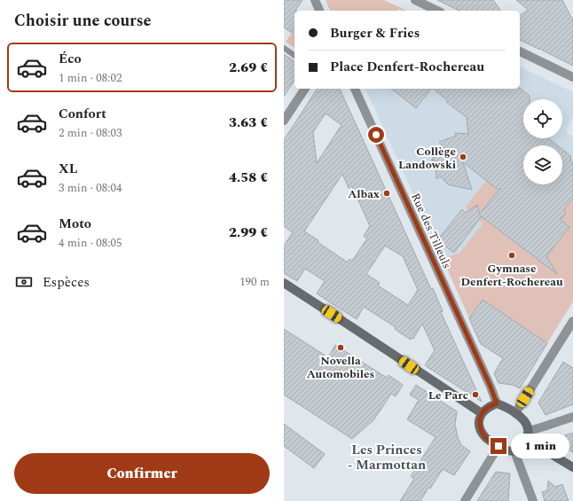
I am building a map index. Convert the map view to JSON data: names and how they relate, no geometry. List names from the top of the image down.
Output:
{
  "streets": {
    "street": ["Rue des Tilleuls"]
  },
  "districts": ["Les Princes - Marmottan"],
  "places": [
    "Collège Landowski",
    "Albax",
    "Gymnase Denfert-Rochereau",
    "Novella Automobiles",
    "Le Parc"
  ],
  "page": {
    "heading": "Choisir une course",
    "banner": ["Burger & Fries", "Place Denfert-Rochereau"],
    "list": [
      {
        "name": "Éco",
        "note": "1 min · 08:02",
        "value": "2.69 €"
      },
      {
        "name": "Confort",
        "note": "2 min · 08:03",
        "value": "3.63 €"
      },
      {
        "name": "XL",
        "note": "3 min · 08:04",
        "value": "4.58 €"
      },
      {
        "name": "Moto",
        "note": "4 min · 08:05",
        "value": "2.99 €"
      }
    ],
    "pay": ["Espèces", "190 m"],
    "bubble": "1 min",
    "buttons": "Confirmer"
  }
}
